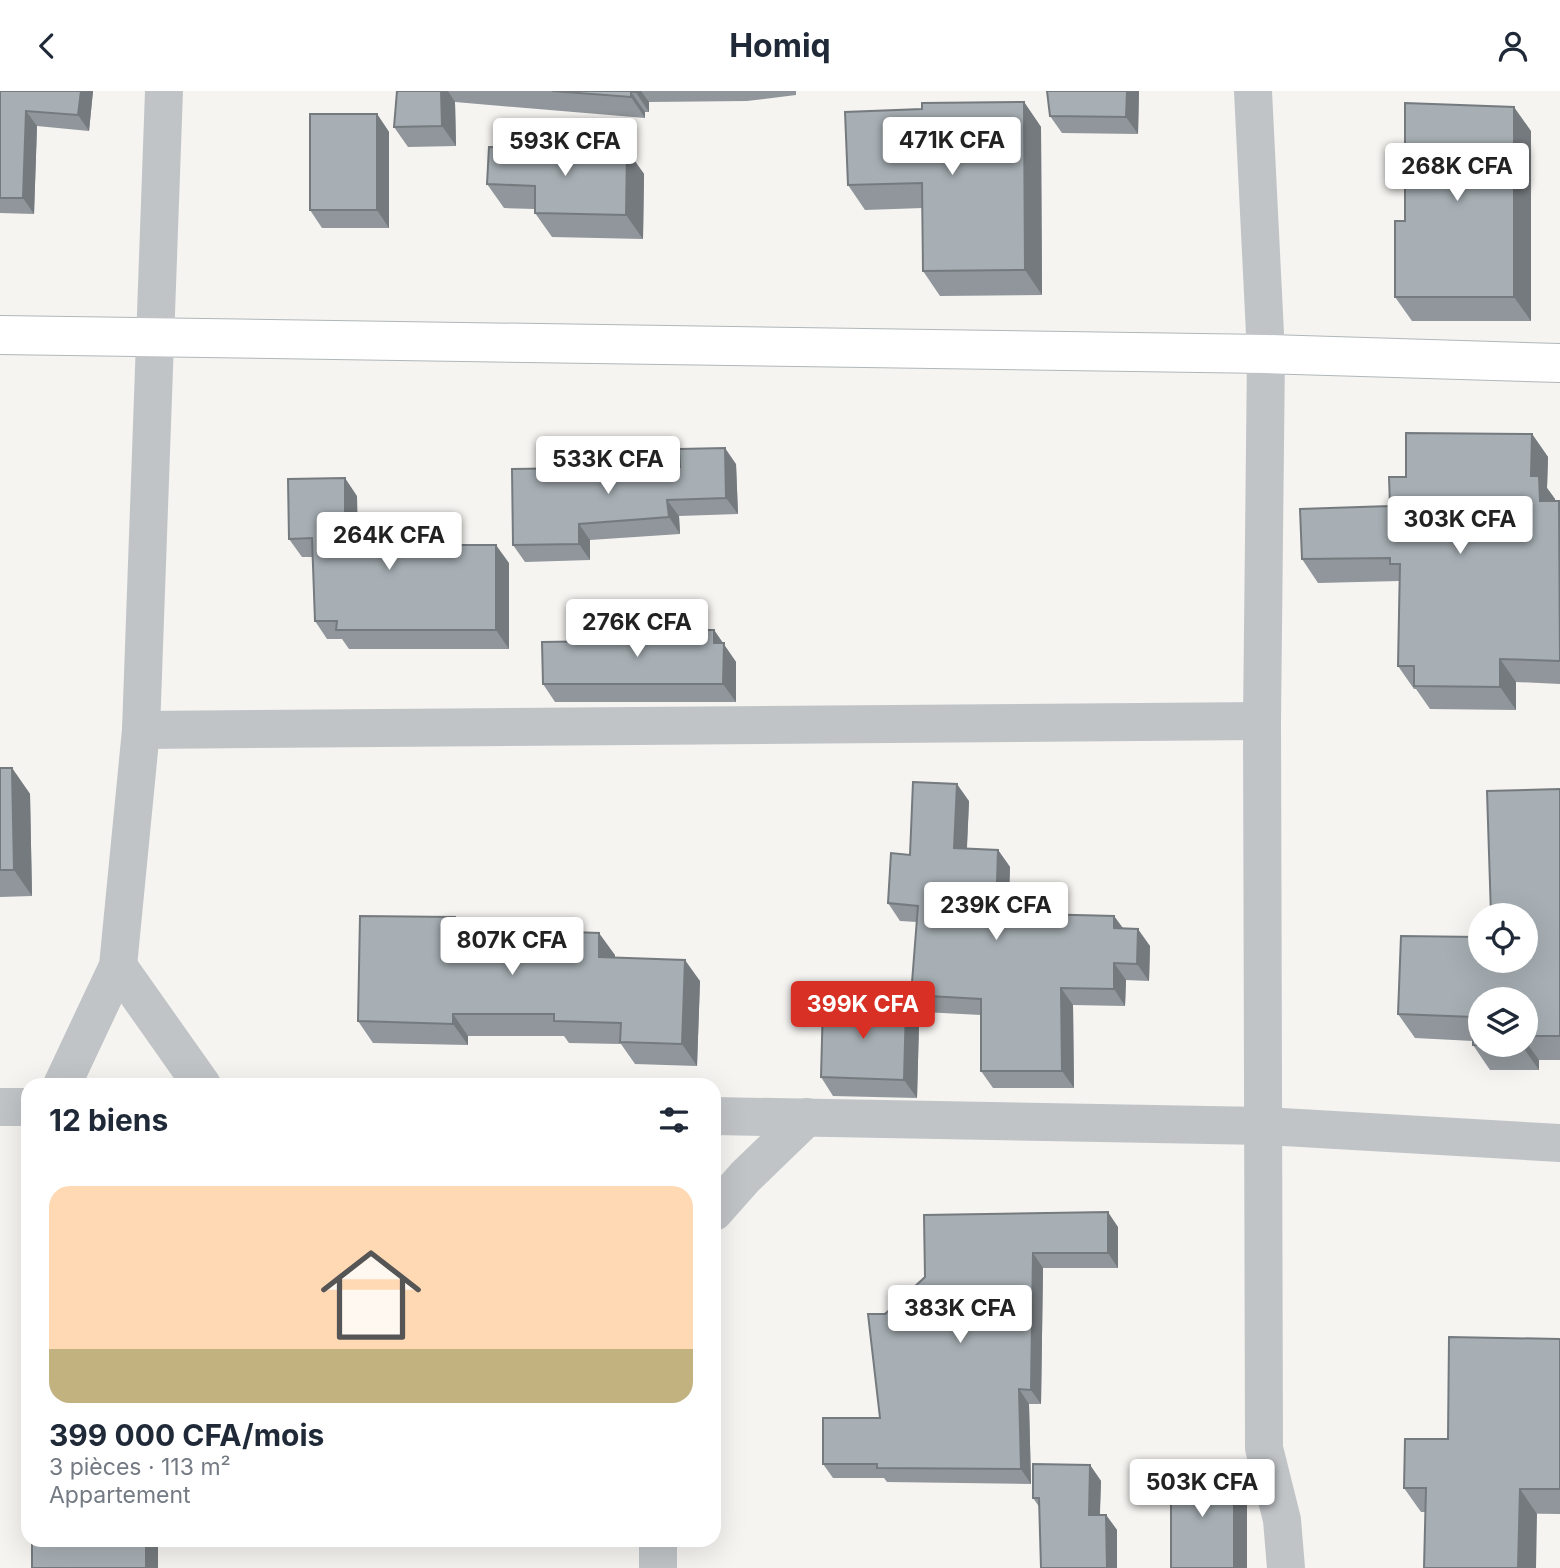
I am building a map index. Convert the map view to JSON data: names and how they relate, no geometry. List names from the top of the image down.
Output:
{
  "page": {
    "header": "Homiq",
    "price": [
      "471K CFA",
      "593K CFA",
      "268K CFA",
      "533K CFA",
      "303K CFA",
      "264K CFA",
      "276K CFA",
      "239K CFA",
      "807K CFA",
      "399K CFA",
      "383K CFA",
      "503K CFA"
    ],
    "heading": "12 biens",
    "list": [
      {
        "name": "399 000 CFA/mois",
        "note": "3 pièces · 113 m² · Appartement"
      }
    ]
  }
}
